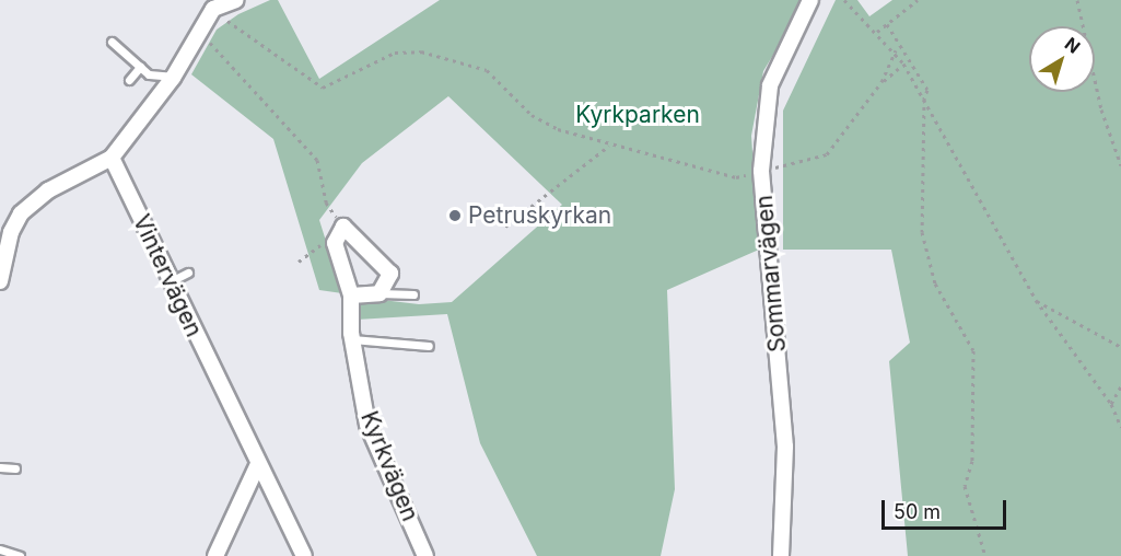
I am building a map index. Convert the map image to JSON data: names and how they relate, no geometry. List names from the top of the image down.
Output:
{
  "streets": {
    "street": ["Sommarvägen", "Vintervägen", "Kyrkvägen"]
  },
  "parks": ["Kyrkparken"],
  "places": ["Petruskyrkan"],
  "scale_bar": "50 m",
  "north": "top right"
}
